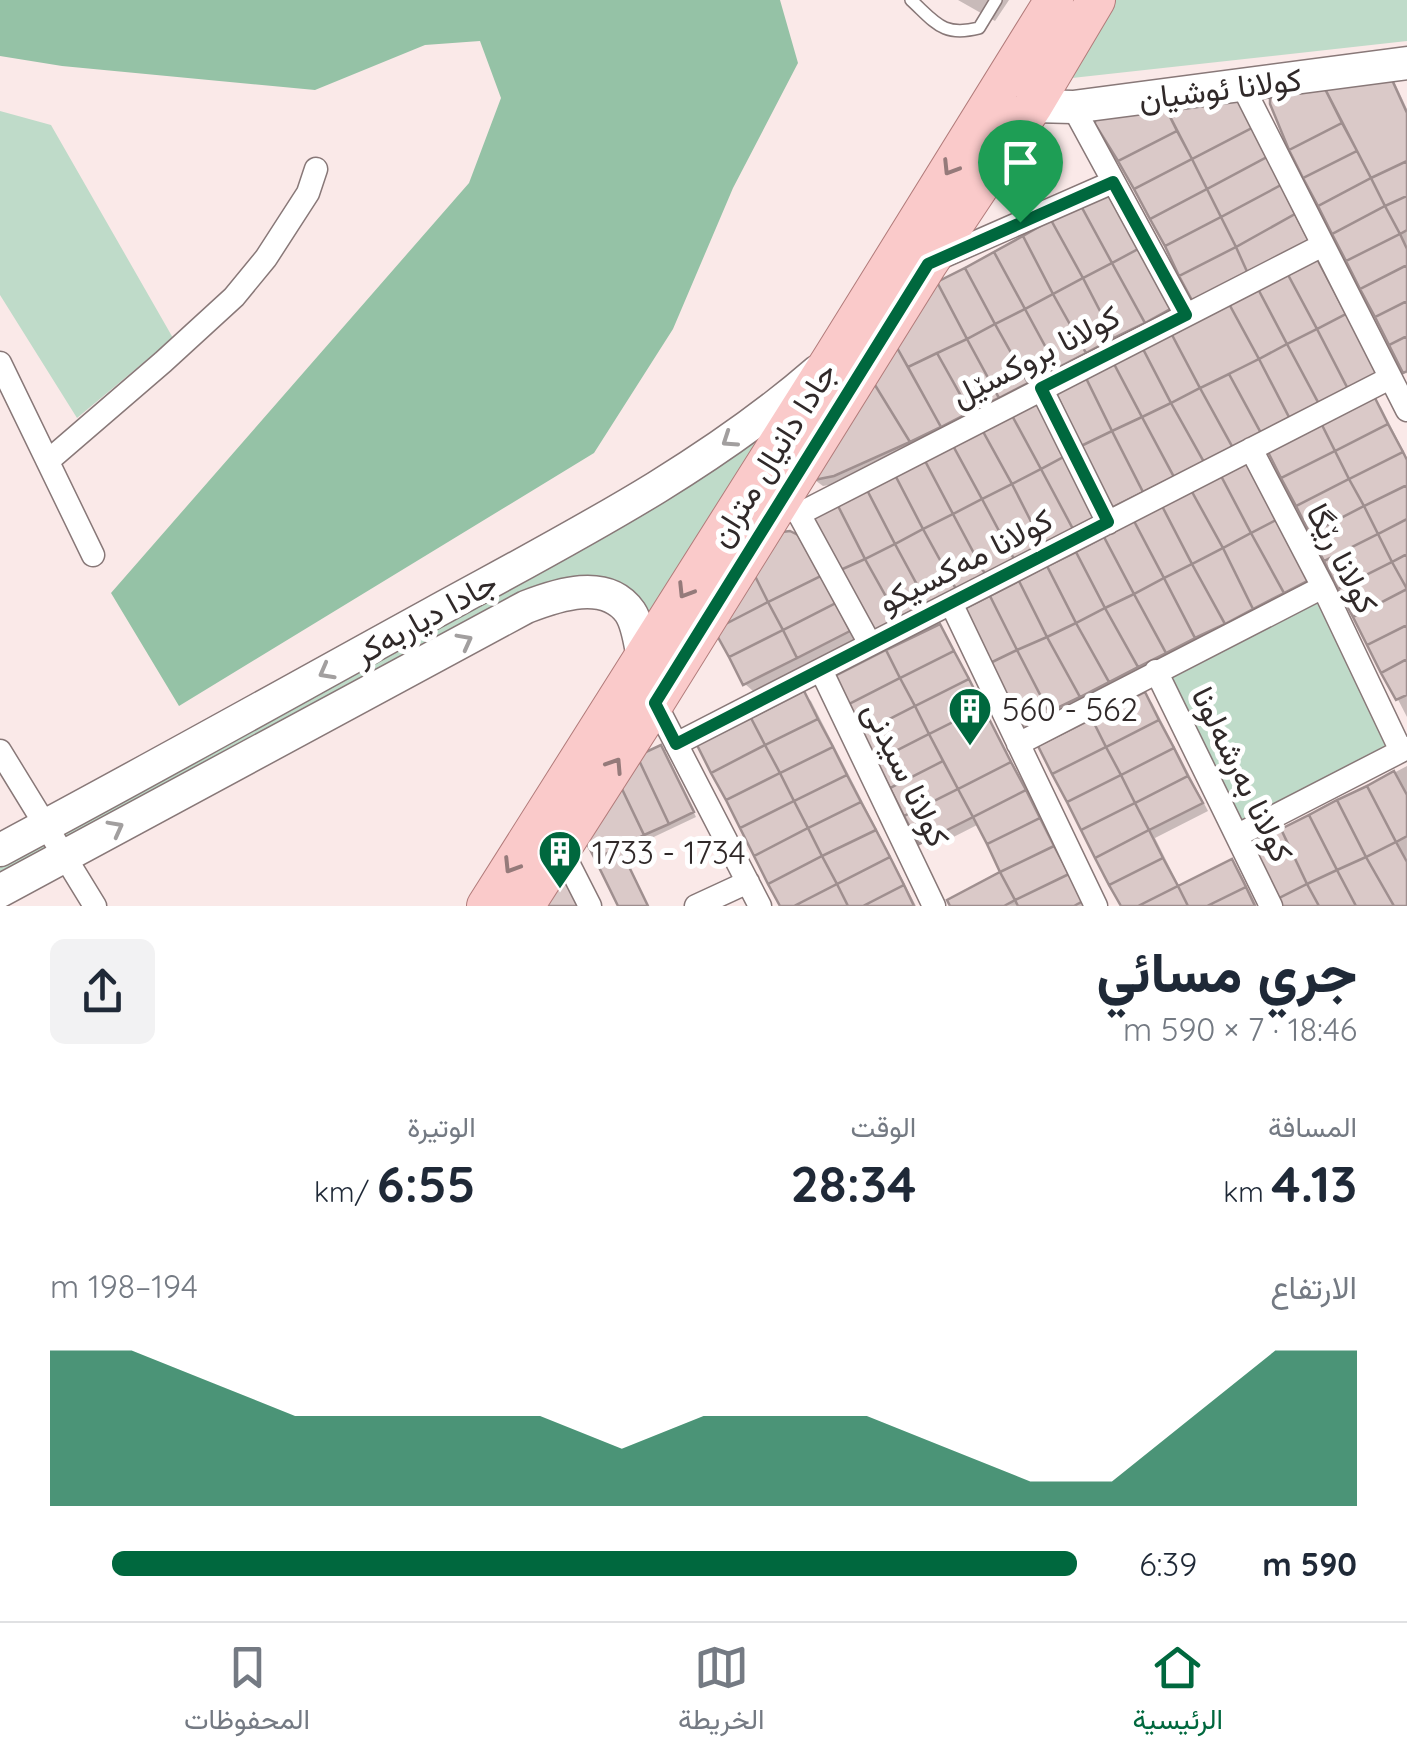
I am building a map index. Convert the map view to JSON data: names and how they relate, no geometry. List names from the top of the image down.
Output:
{
  "streets": {
    "main road": ["كولانا ئوشيان", "جادا دانيال متران", "جادا دیاربه‌كر"],
    "street": [
      "كولانا بروکسێل",
      "كولانا رێگا",
      "كولانا مەکسیکو",
      "كولانا سيدنى",
      "كولانا به‌رشه‌لونا"
    ]
  },
  "crossings": [
    ["كولانا ئوشيان", "جادا دانيال متران"],
    ["كولانا بروکسێل", "جادا دانيال متران"],
    ["جادا دانيال متران", "جادا دیاربه‌كر"],
    ["كولانا رێگا", "كولانا مەکسیکو"],
    ["كولانا مەکسیکو", "كولانا سيدنى"]
  ],
  "places": {
    "building": ["560 - 562", "1733 - 1734"]
  },
  "page": {
    "heading": ["جري مسائي", "18:46 · 7 × 590 m"],
    "stats": [
      ["المسافة", "4.13 km"],
      ["الوقت", "28:34"],
      ["الوتيرة", "6:55 /km"]
    ],
    "chart": ["الارتفاع", "194–198 m"],
    "list": [
      {
        "name": "590 m",
        "note": "6:39"
      }
    ],
    "tabs": ["الرئيسية", "الخريطة", "المحفوظات"]
  }
}
